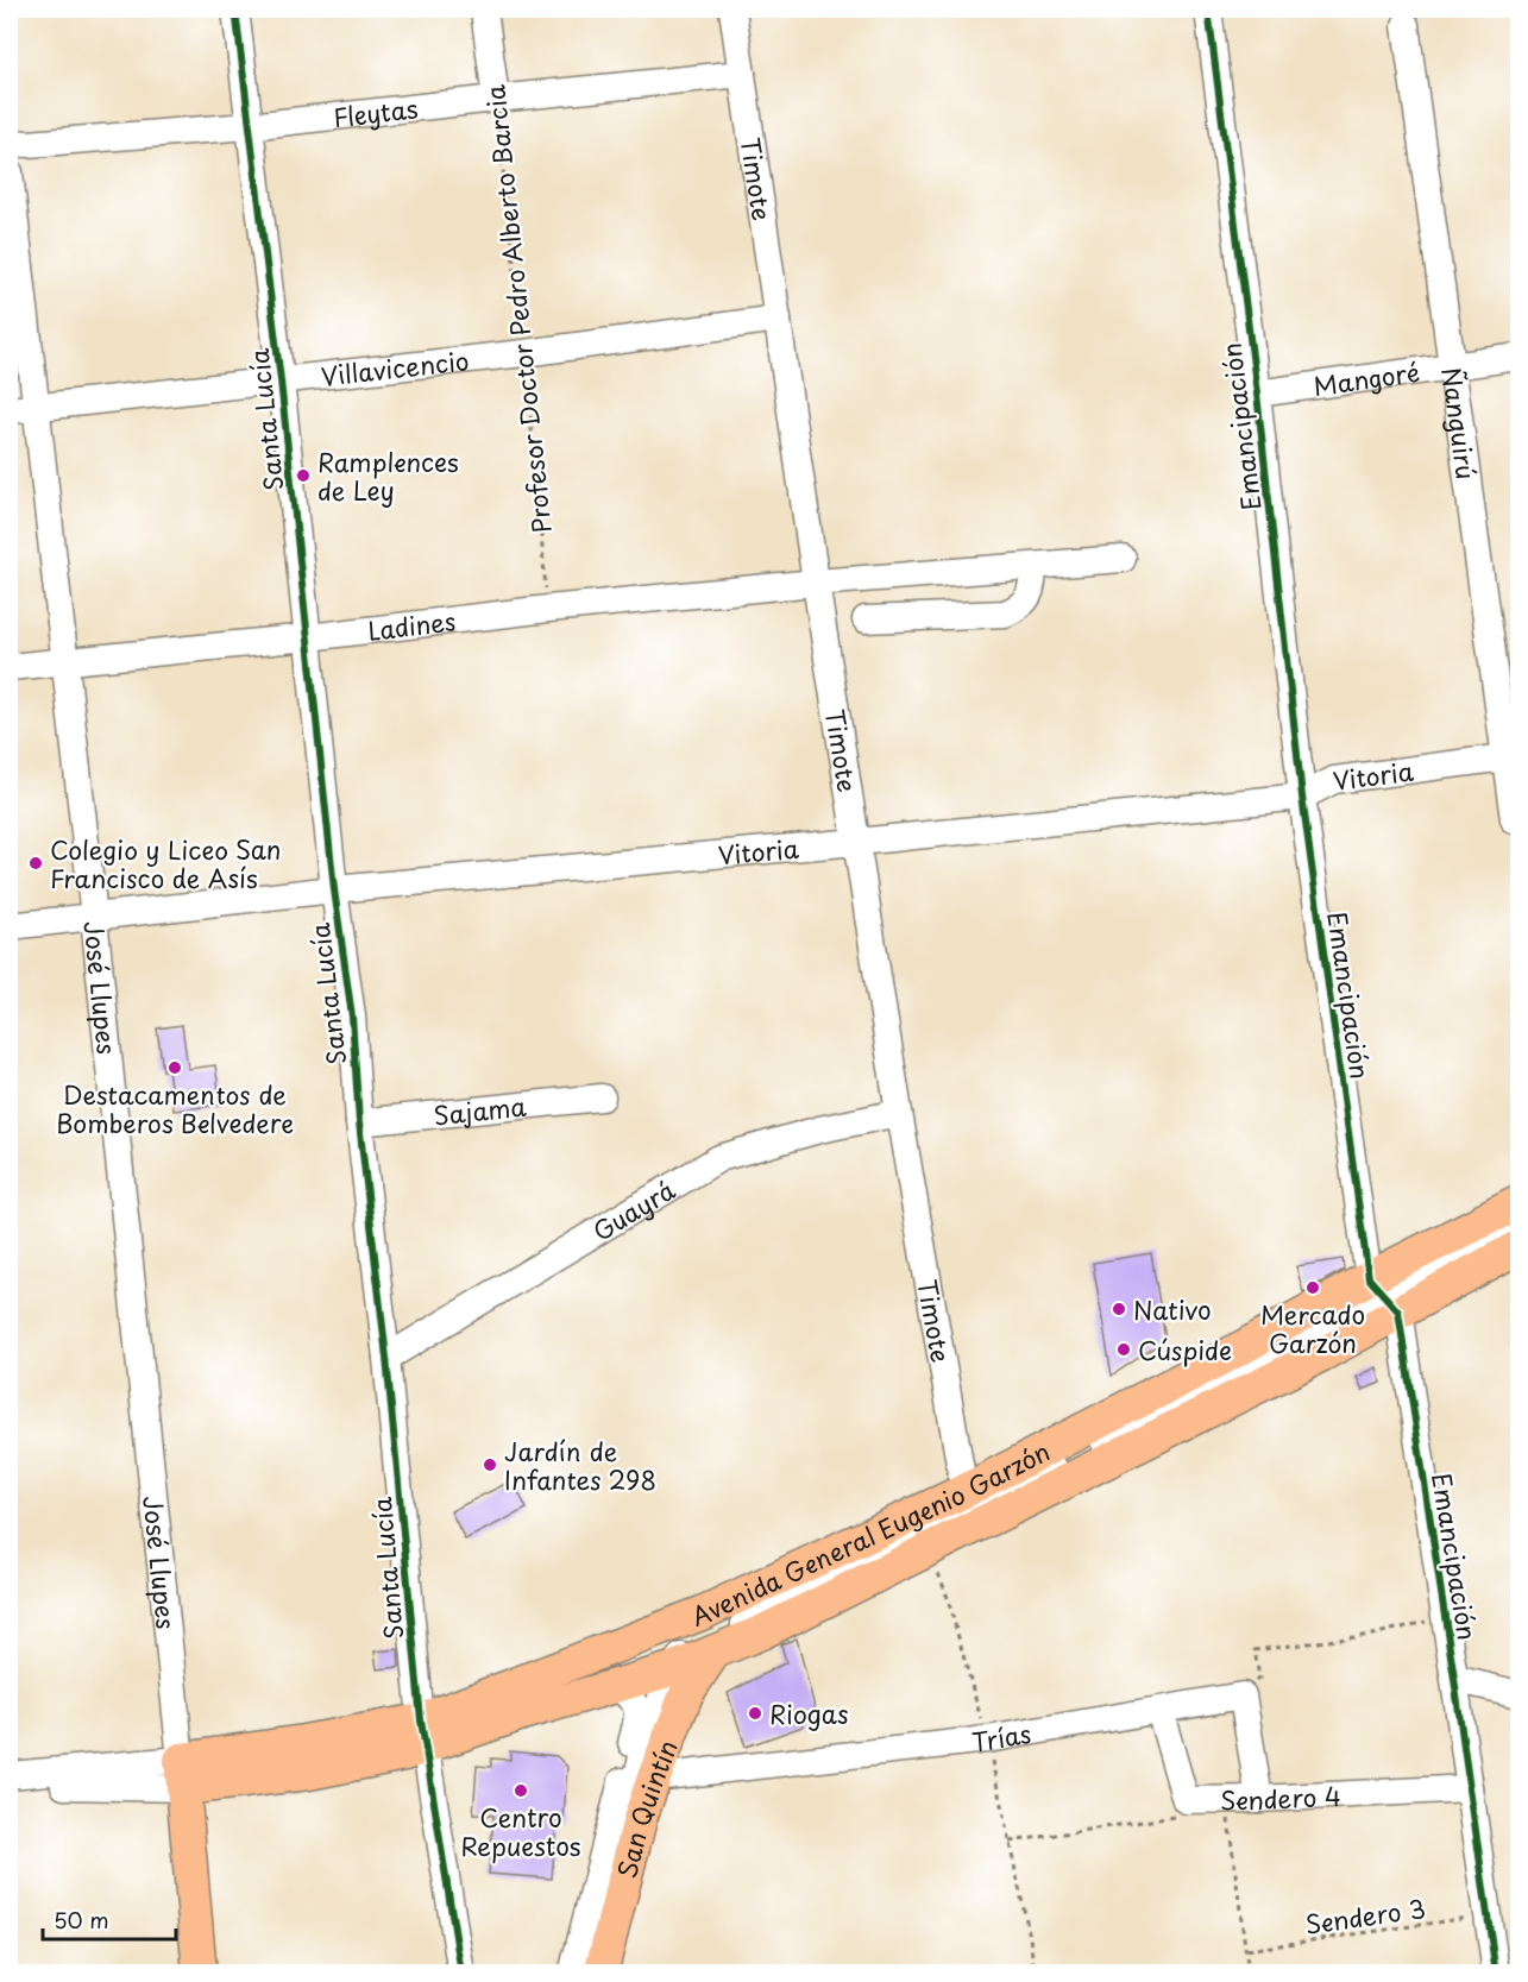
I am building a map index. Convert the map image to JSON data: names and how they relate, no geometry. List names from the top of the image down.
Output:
{
  "streets": {
    "main road": ["José Llupes", "Avenida General Eugenio Garzón", "San Quintín"],
    "street": [
      "Fleytas",
      "Timote",
      "Profesor Doctor Pedro Alberto Barcia",
      "Villavicencio",
      "Mangoré",
      "Santa Lucía",
      "Ñanguirú",
      "Emancipación",
      "Ladines",
      "Vitoria",
      "Sajama",
      "Guayrá",
      "Trías",
      "Sendero 4"
    ],
    "path": ["Sendero 3"]
  },
  "crossings": [
    ["Fleytas", "Timote"],
    ["Fleytas", "Profesor Doctor Pedro Alberto Barcia"],
    ["Fleytas", "Santa Lucía"],
    ["Timote", "Villavicencio"],
    ["Timote", "Ladines"],
    ["Timote", "Vitoria"],
    ["Timote", "Guayrá"],
    ["Timote", "Avenida General Eugenio Garzón"],
    ["Profesor Doctor Pedro Alberto Barcia", "Villavicencio"],
    ["Profesor Doctor Pedro Alberto Barcia", "Ladines"],
    ["Villavicencio", "Santa Lucía"],
    ["Villavicencio", "José Llupes"],
    ["Mangoré", "Ñanguirú"],
    ["Mangoré", "Emancipación"],
    ["Santa Lucía", "Ladines"],
    ["Santa Lucía", "Vitoria"],
    ["Santa Lucía", "Sajama"],
    ["Santa Lucía", "Guayrá"],
    ["Santa Lucía", "Avenida General Eugenio Garzón"],
    ["Ñanguirú", "Vitoria"],
    ["Emancipación", "Vitoria"],
    ["Emancipación", "Avenida General Eugenio Garzón"],
    ["Emancipación", "Trías"],
    ["Emancipación", "Sendero 4"],
    ["Emancipación", "Sendero 3"],
    ["Ladines", "José Llupes"],
    ["Vitoria", "José Llupes"],
    ["José Llupes", "Avenida General Eugenio Garzón"],
    ["Avenida General Eugenio Garzón", "San Quintín"],
    ["Trías", "Sendero 4"],
    ["Trías", "San Quintín"]
  ],
  "places": [
    "Ramplences de Ley",
    "Colegio y Liceo San Francisco de Asís",
    "Destacamentos de Bomberos Belvedere",
    "Mercado Garzón",
    "Nativo",
    "Cúspide",
    "Jardín de Infantes 298",
    "Riogas",
    "Centro Repuestos"
  ],
  "scale_bar": "50 m"
}
